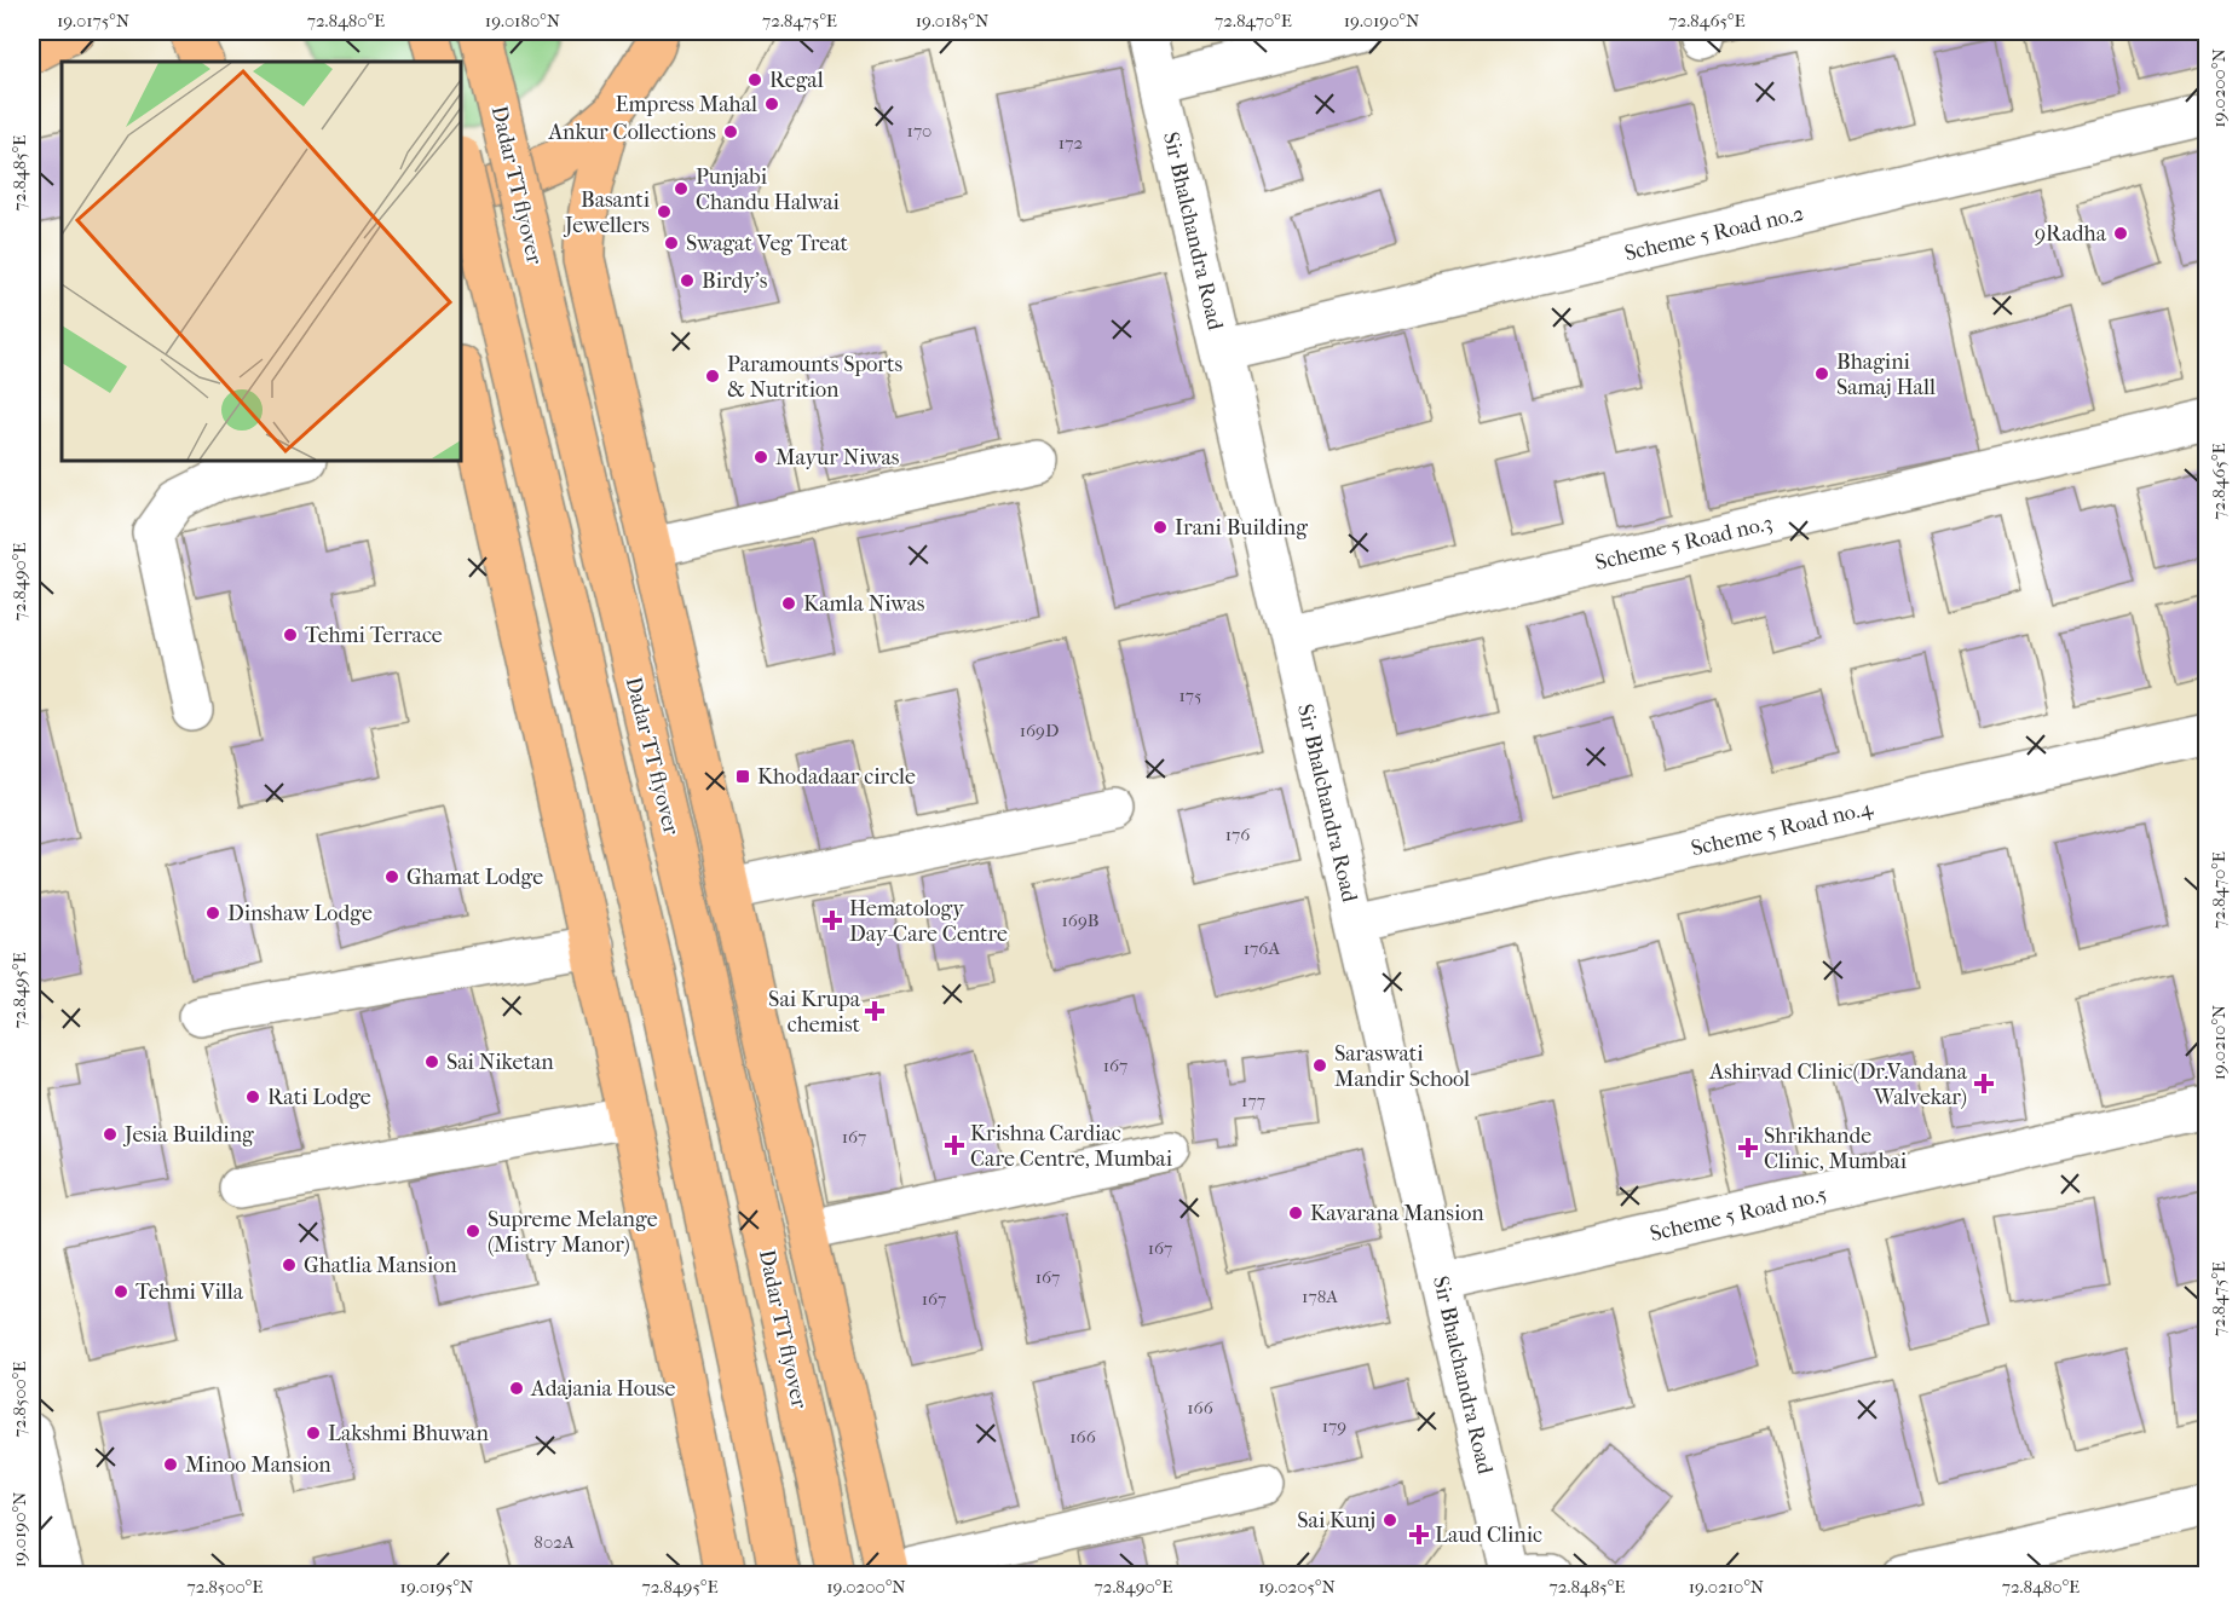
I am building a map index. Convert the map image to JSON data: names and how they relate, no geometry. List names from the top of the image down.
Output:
{
  "streets": {
    "main road": ["Dadar TT flyover"],
    "street": [
      "Sir Bhalchandra Road",
      "Scheme 5 Road no.2",
      "Scheme 5 Road no.3",
      "Scheme 5 Road no.4",
      "Scheme 5 Road no.5"
    ]
  },
  "crossings": [
    ["Sir Bhalchandra Road", "Scheme 5 Road no.2"],
    ["Sir Bhalchandra Road", "Scheme 5 Road no.3"],
    ["Sir Bhalchandra Road", "Scheme 5 Road no.4"],
    ["Sir Bhalchandra Road", "Scheme 5 Road no.5"]
  ],
  "places": {
    "other": [
      "Regal",
      "Empress Mahal",
      "Ankur Collections",
      "Punjabi Chandu Halwai",
      "Basanti Jewellers",
      "9Radha",
      "Swagat Veg Treat",
      "Birdy's",
      "Bhagini Samaj Hall",
      "Paramounts Sports & Nutrition",
      "Mayur Niwas",
      "Irani Building",
      "Kamla Niwas",
      "Tehmi Terrace",
      "Ghamat Lodge",
      "Dinshaw Lodge",
      "Sai Niketan",
      "Saraswati Mandir School",
      "Rati Lodge",
      "Jesia Building",
      "Kavarana Mansion",
      "Supreme Melange (Mistry Manor)",
      "Ghatlia Mansion",
      "Tehmi Villa",
      "Adajania House",
      "Lakshmi Bhuwan",
      "Minoo Mansion",
      "Sai Kunj"
    ],
    "transit": ["Khodadaar circle"],
    "health": [
      "Hematology Day-Care Centre",
      "Sai Krupa chemist",
      "Ashirvad Clinic(Dr.Vandana Walvekar)",
      "Krishna Cardiac Care Centre, Mumbai",
      "Shrikhande Clinic, Mumbai",
      "Laud Clinic"
    ]
  },
  "house_numbers": [
    "170",
    "172",
    "175",
    "169D",
    "176",
    "169B",
    "176A",
    "167",
    "177",
    "167",
    "167",
    "167",
    "178A",
    "167",
    "166",
    "179",
    "166",
    "802A"
  ],
  "coordinates": [
    "19.0175°N",
    "72.8480°E",
    "19.0180°N",
    "72.8475°E",
    "19.0185°N",
    "72.8470°E",
    "19.0190°N",
    "72.8465°E",
    "19.0200°N",
    "72.8485°E",
    "72.8490°E",
    "72.8495°E",
    "19.0210°N",
    "72.8500°E",
    "19.0195°N",
    "19.0205°N"
  ]
}
